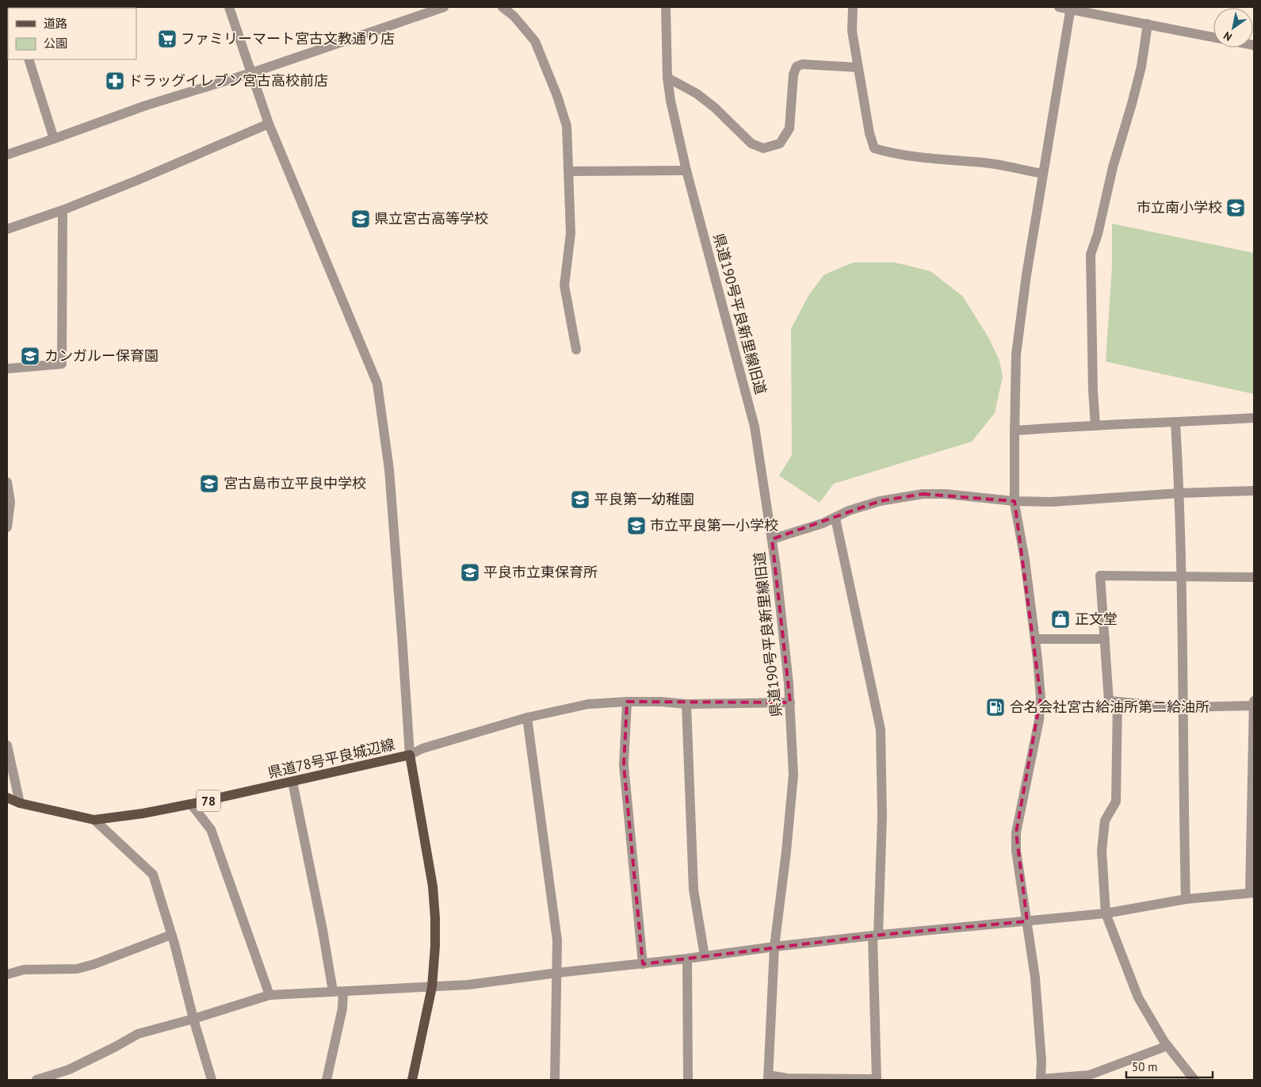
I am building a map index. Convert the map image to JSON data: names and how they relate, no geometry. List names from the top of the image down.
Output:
{
  "streets": {
    "main road": ["県道78号平良城辺線", "78"],
    "street": ["県道190号平良新里線旧道"]
  },
  "places": {
    "supermarket": ["ファミリーマート宮古文教通り店"],
    "pharmacy": ["ドラッグイレブン宮古高校前店"],
    "school or university": [
      "市立南小学校",
      "県立宮古高等学校",
      "カンガルー保育園",
      "宮古島市立平良中学校",
      "平良第一幼稚園",
      "市立平良第一小学校",
      "平良市立東保育所"
    ],
    "shop": ["正文堂"],
    "fuel station": ["合名会社宮古給油所第二給油所"]
  },
  "legend": ["道路", "公園"],
  "scale_bar": "50 m",
  "north": "bottom left"
}
